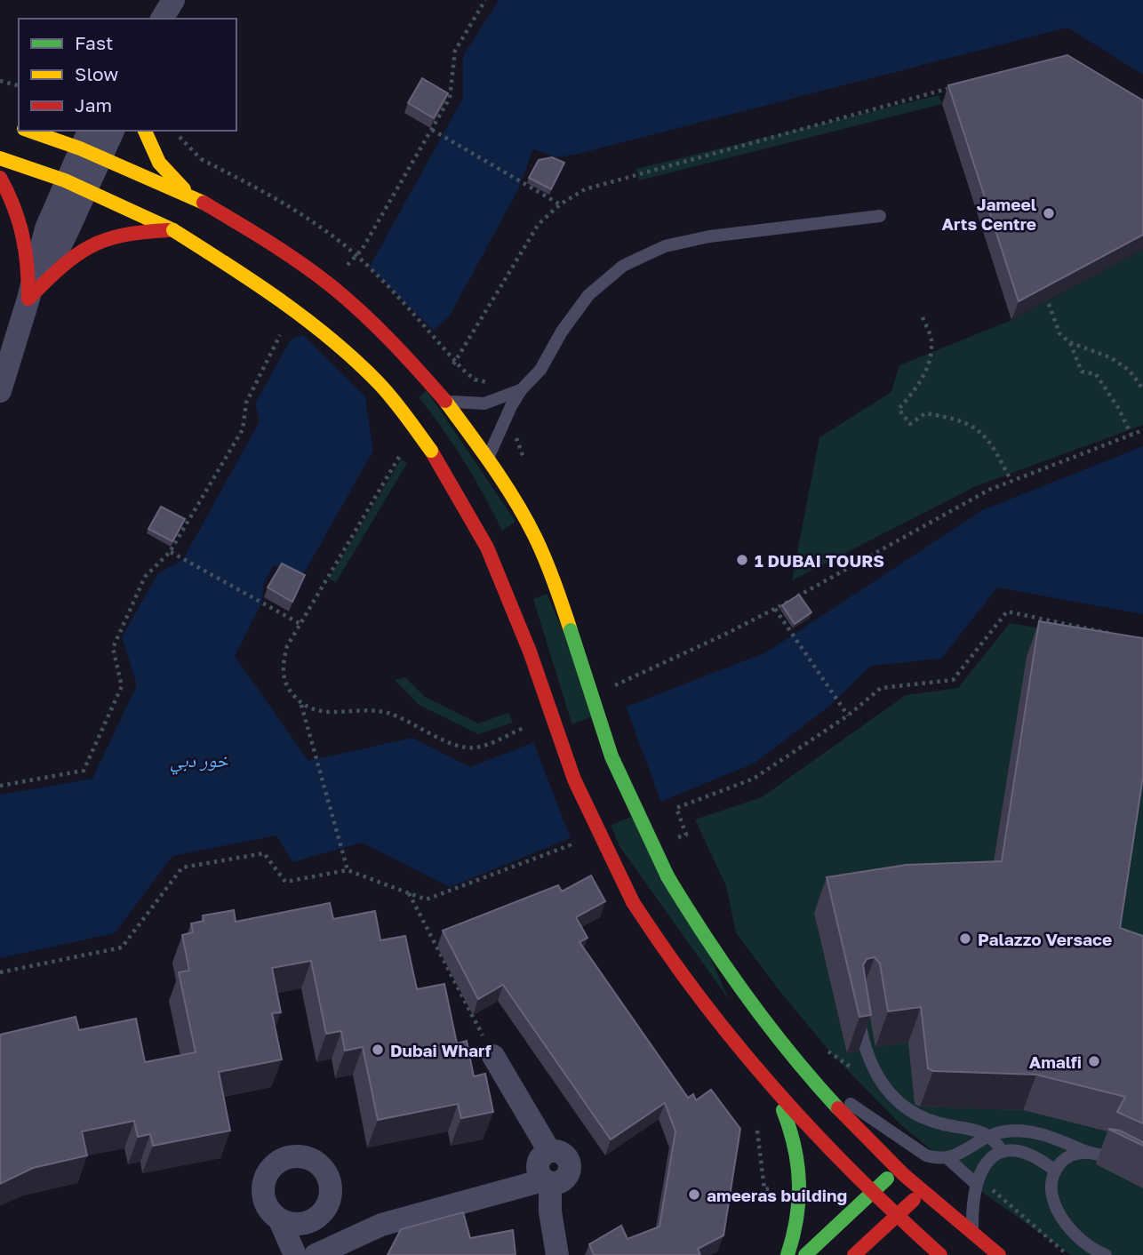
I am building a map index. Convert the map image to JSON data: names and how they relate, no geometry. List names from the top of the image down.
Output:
{
  "water": ["خور دبي"],
  "places": [
    "Jameel Arts Centre",
    "1 DUBAI TOURS",
    "Palazzo Versace",
    "Dubai Wharf",
    "Amalfi",
    "ameeras building"
  ],
  "legend": ["Fast", "Slow", "Jam"]
}
